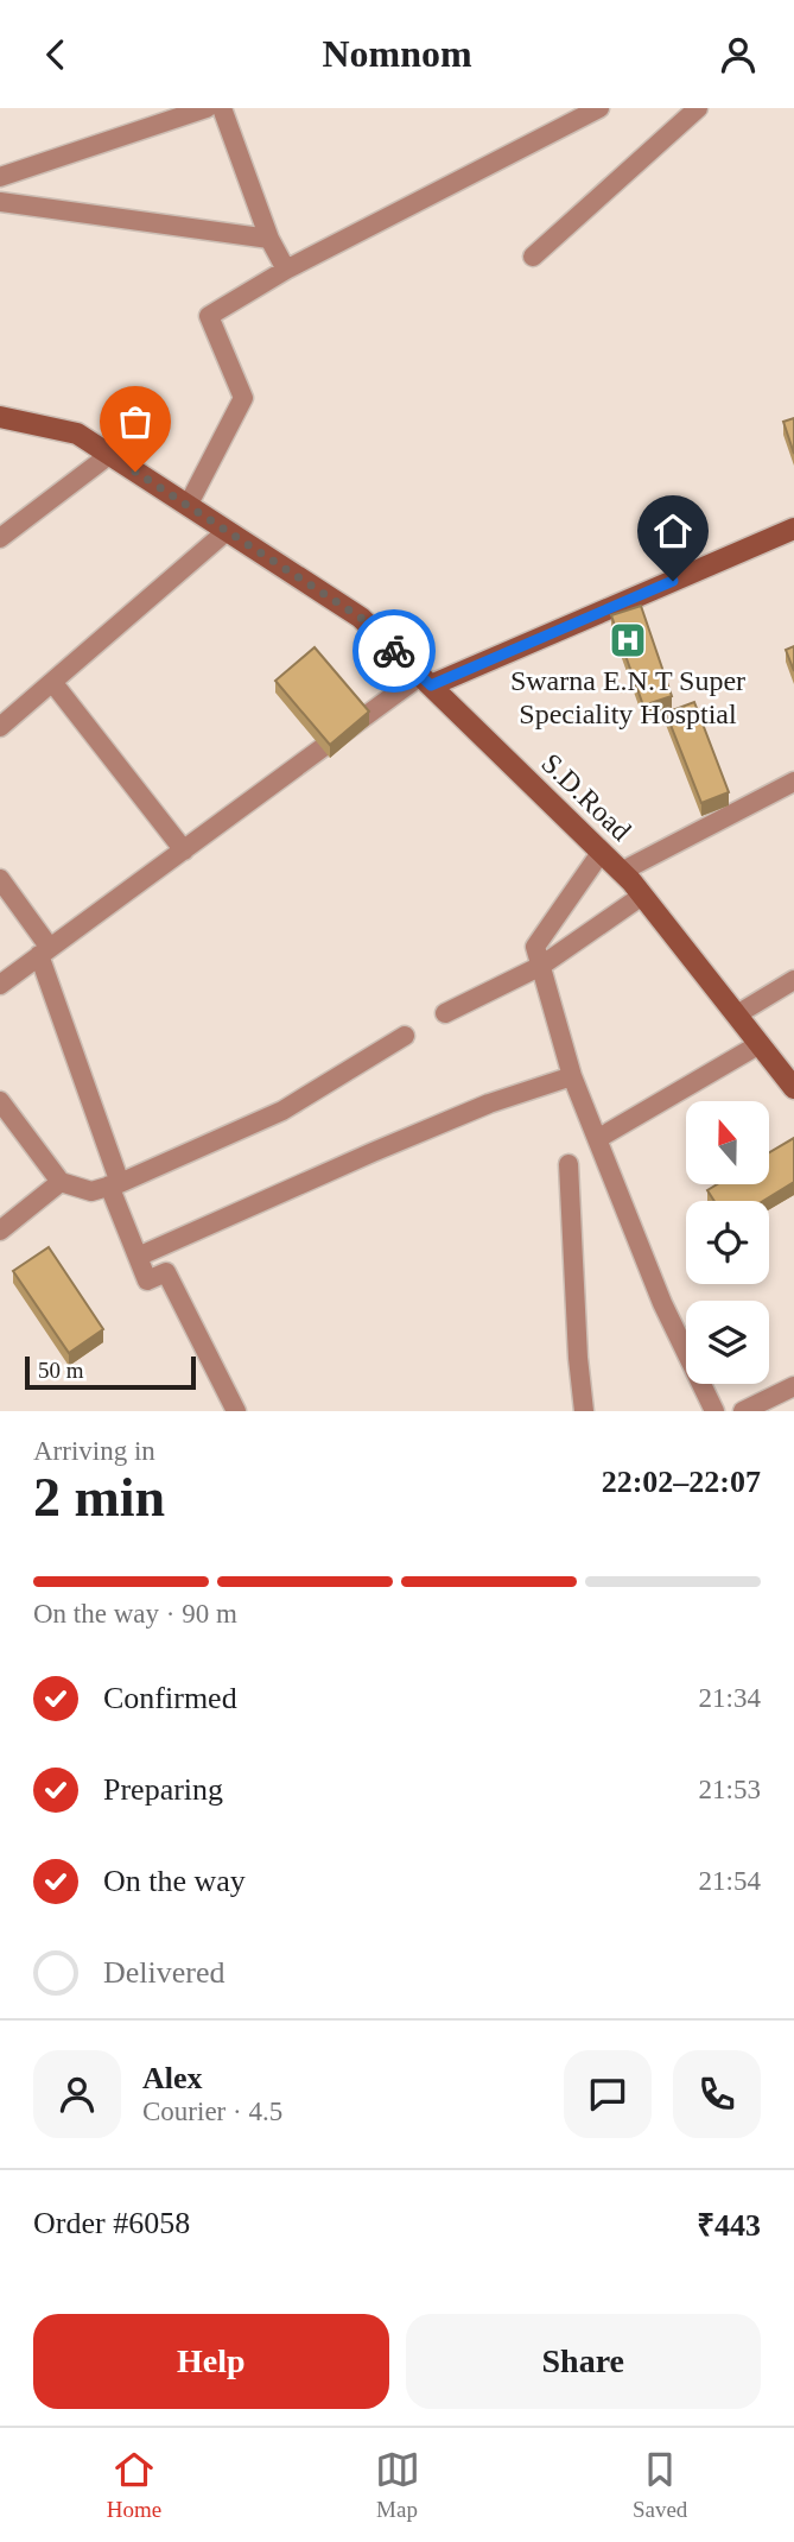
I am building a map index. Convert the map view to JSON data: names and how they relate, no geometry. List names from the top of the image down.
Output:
{
  "streets": {
    "street": ["S.D.Road"]
  },
  "places": {
    "hospital": ["Swarna E.N.T Super Speciality Hosptial"]
  },
  "scale_bar": "50 m",
  "north": "top",
  "page": {
    "header": "Nomnom",
    "scale": "50 m",
    "heading": ["2 min", "Arriving in", "22:02–22:07"],
    "panel": [
      "Alex",
      "Courier · 4.5",
      "Order #6058",
      "₹443"
    ],
    "bar": "On the way · 90 m",
    "list": [
      ["Confirmed", "21:34"],
      ["Preparing", "21:53"],
      ["On the way", "21:54"],
      "Delivered"
    ],
    "buttons": ["Help", "Share"],
    "tabs": ["Home", "Map", "Saved"]
  }
}
